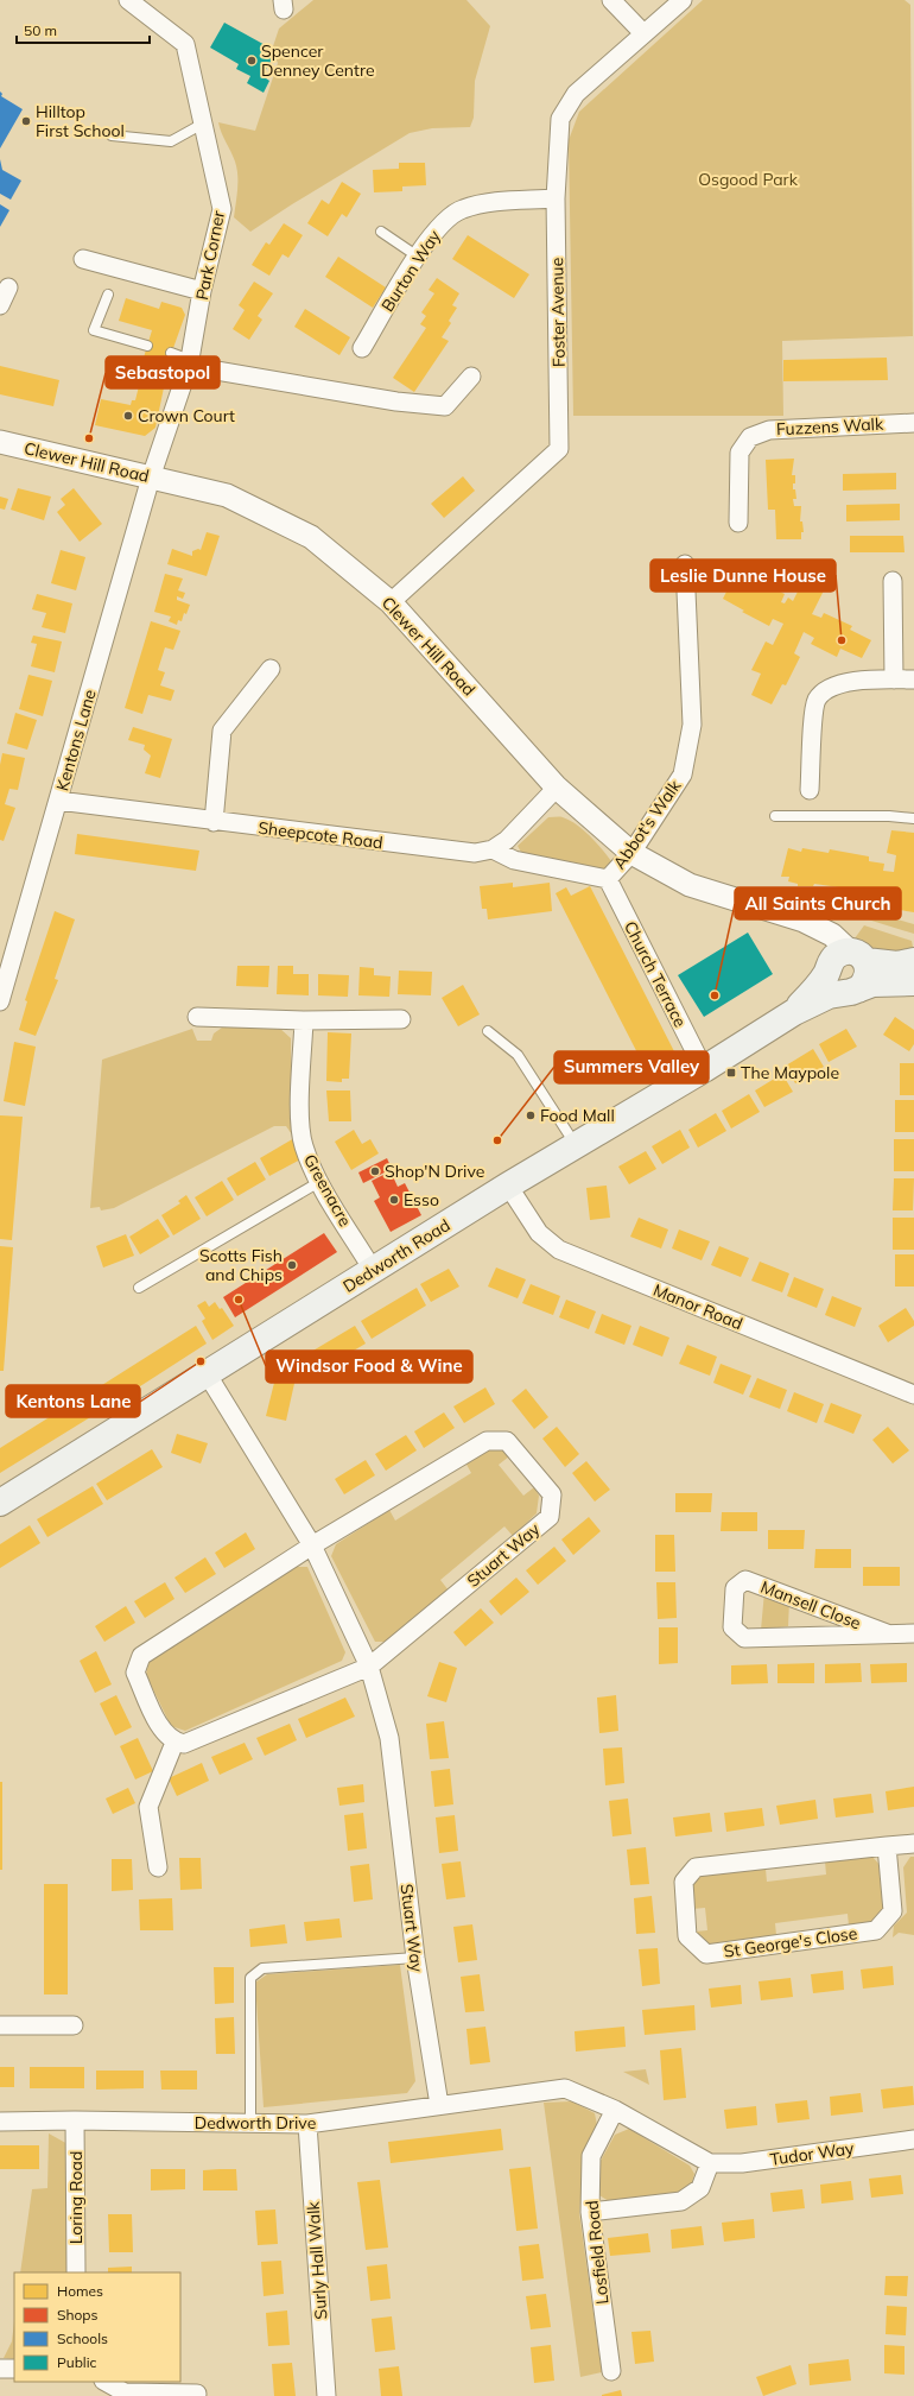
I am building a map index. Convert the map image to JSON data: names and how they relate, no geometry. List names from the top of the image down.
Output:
{
  "streets": {
    "main road": ["Dedworth Road"],
    "street": [
      "Park Corner",
      "Burton Way",
      "Foster Avenue",
      "Fuzzens Walk",
      "Clewer Hill Road",
      "Kentons Lane",
      "Abbot's Walk",
      "Sheepcote Road",
      "Church Terrace",
      "Greenacre",
      "Manor Road",
      "Stuart Way",
      "Mansell Close",
      "St George's Close",
      "Dedworth Drive",
      "Tudor Way",
      "Loring Road",
      "Losfield Road",
      "Surly Hall Walk"
    ]
  },
  "crossings": [
    ["Park Corner", "Clewer Hill Road"],
    ["Park Corner", "Kentons Lane"],
    ["Burton Way", "Foster Avenue"],
    ["Foster Avenue", "Clewer Hill Road"],
    ["Clewer Hill Road", "Kentons Lane"],
    ["Clewer Hill Road", "Abbot's Walk"],
    ["Clewer Hill Road", "Dedworth Road"],
    ["Kentons Lane", "Sheepcote Road"],
    ["Abbot's Walk", "Sheepcote Road"],
    ["Abbot's Walk", "Church Terrace"],
    ["Church Terrace", "Dedworth Road"],
    ["Greenacre", "Dedworth Road"],
    ["Dedworth Road", "Manor Road"],
    ["Dedworth Road", "Stuart Way"],
    ["Stuart Way", "Dedworth Drive"],
    ["Dedworth Drive", "Tudor Way"],
    ["Dedworth Drive", "Loring Road"],
    ["Dedworth Drive", "Surly Hall Walk"],
    ["Tudor Way", "Losfield Road"]
  ],
  "parks": ["Osgood Park"],
  "places": {
    "other": [
      "Spencer Denney Centre",
      "Hilltop First School",
      "Crown Court",
      "Sebastopol",
      "Leslie Dunne House",
      "All Saints Church",
      "Food Mall",
      "Summers Valley",
      "Shop'N Drive",
      "Esso",
      "Scotts Fish and Chips",
      "Windsor Food & Wine",
      "Kentons Lane"
    ],
    "transit": ["The Maypole"]
  },
  "legend": [
    "Homes",
    "Shops",
    "Schools",
    "Public"
  ],
  "scale_bar": "50 m"
}
